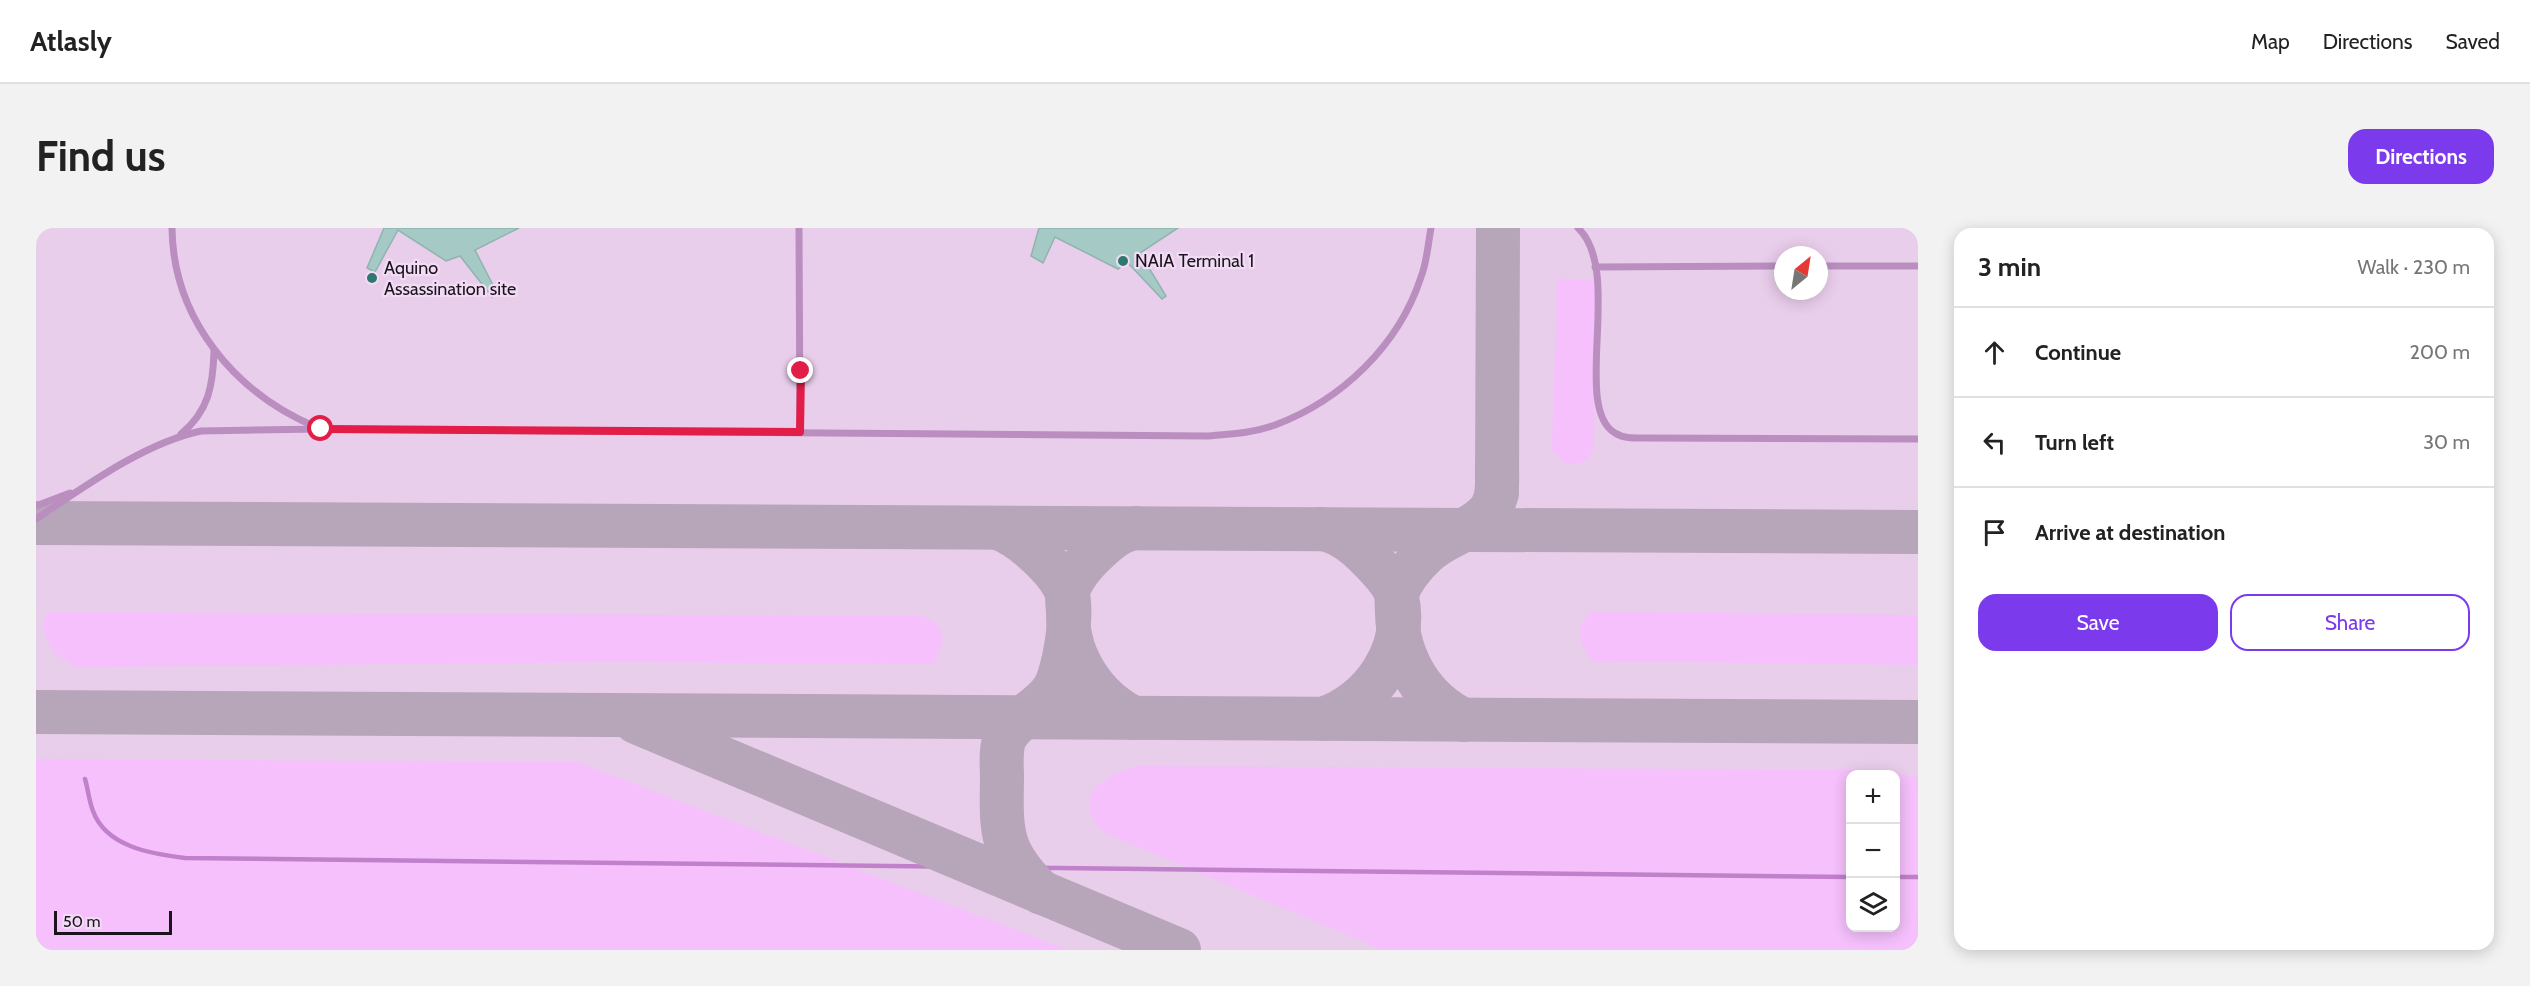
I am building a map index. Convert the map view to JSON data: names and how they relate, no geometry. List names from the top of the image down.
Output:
{
  "places": ["NAIA Terminal 1", "Aquino Assassination site"],
  "scale_bar": "50 m",
  "north": "top right",
  "page": {
    "header": "Atlasly",
    "nav": ["Map", "Directions", "Saved"],
    "buttons": [
      "Directions",
      ["Save", "Share"]
    ],
    "title": "Find us",
    "heading": ["3 min", "Walk · 230 m"],
    "list": [
      ["Continue", "200 m"],
      ["Turn left", "30 m"],
      "Arrive at destination"
    ],
    "map_buttons": ["+", "−"],
    "scale": "50 m"
  }
}
